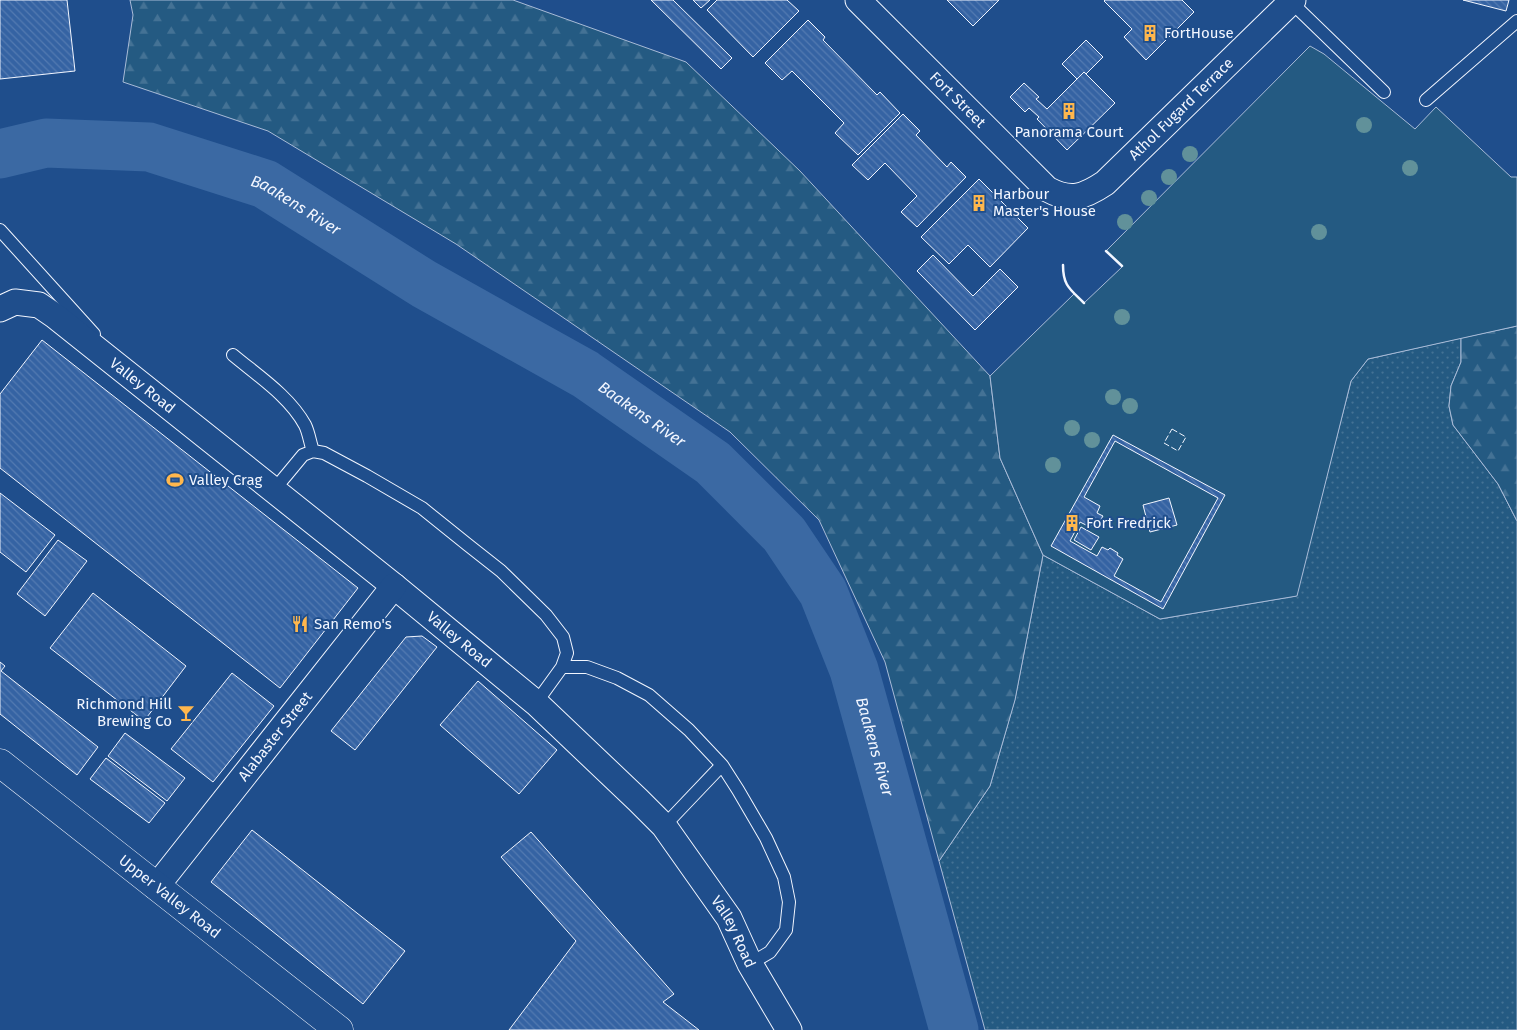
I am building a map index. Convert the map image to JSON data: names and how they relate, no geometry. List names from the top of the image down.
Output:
{
  "streets": {
    "street": [
      "Fort Street",
      "Athol Fugard Terrace",
      "Valley Road",
      "Alabaster Street",
      "Upper Valley Road"
    ]
  },
  "crossings": [
    ["Fort Street", "Athol Fugard Terrace"],
    ["Valley Road", "Alabaster Street"],
    ["Alabaster Street", "Upper Valley Road"]
  ],
  "water": ["Baakens River"],
  "places": {
    "building": [
      "FortHouse",
      "Panorama Court",
      "Harbour Master's House",
      "Fort Fredrick"
    ],
    "sports": ["Valley Crag"],
    "restaurant": ["San Remo's"],
    "bar": ["Richmond Hill Brewing Co"]
  }
}
